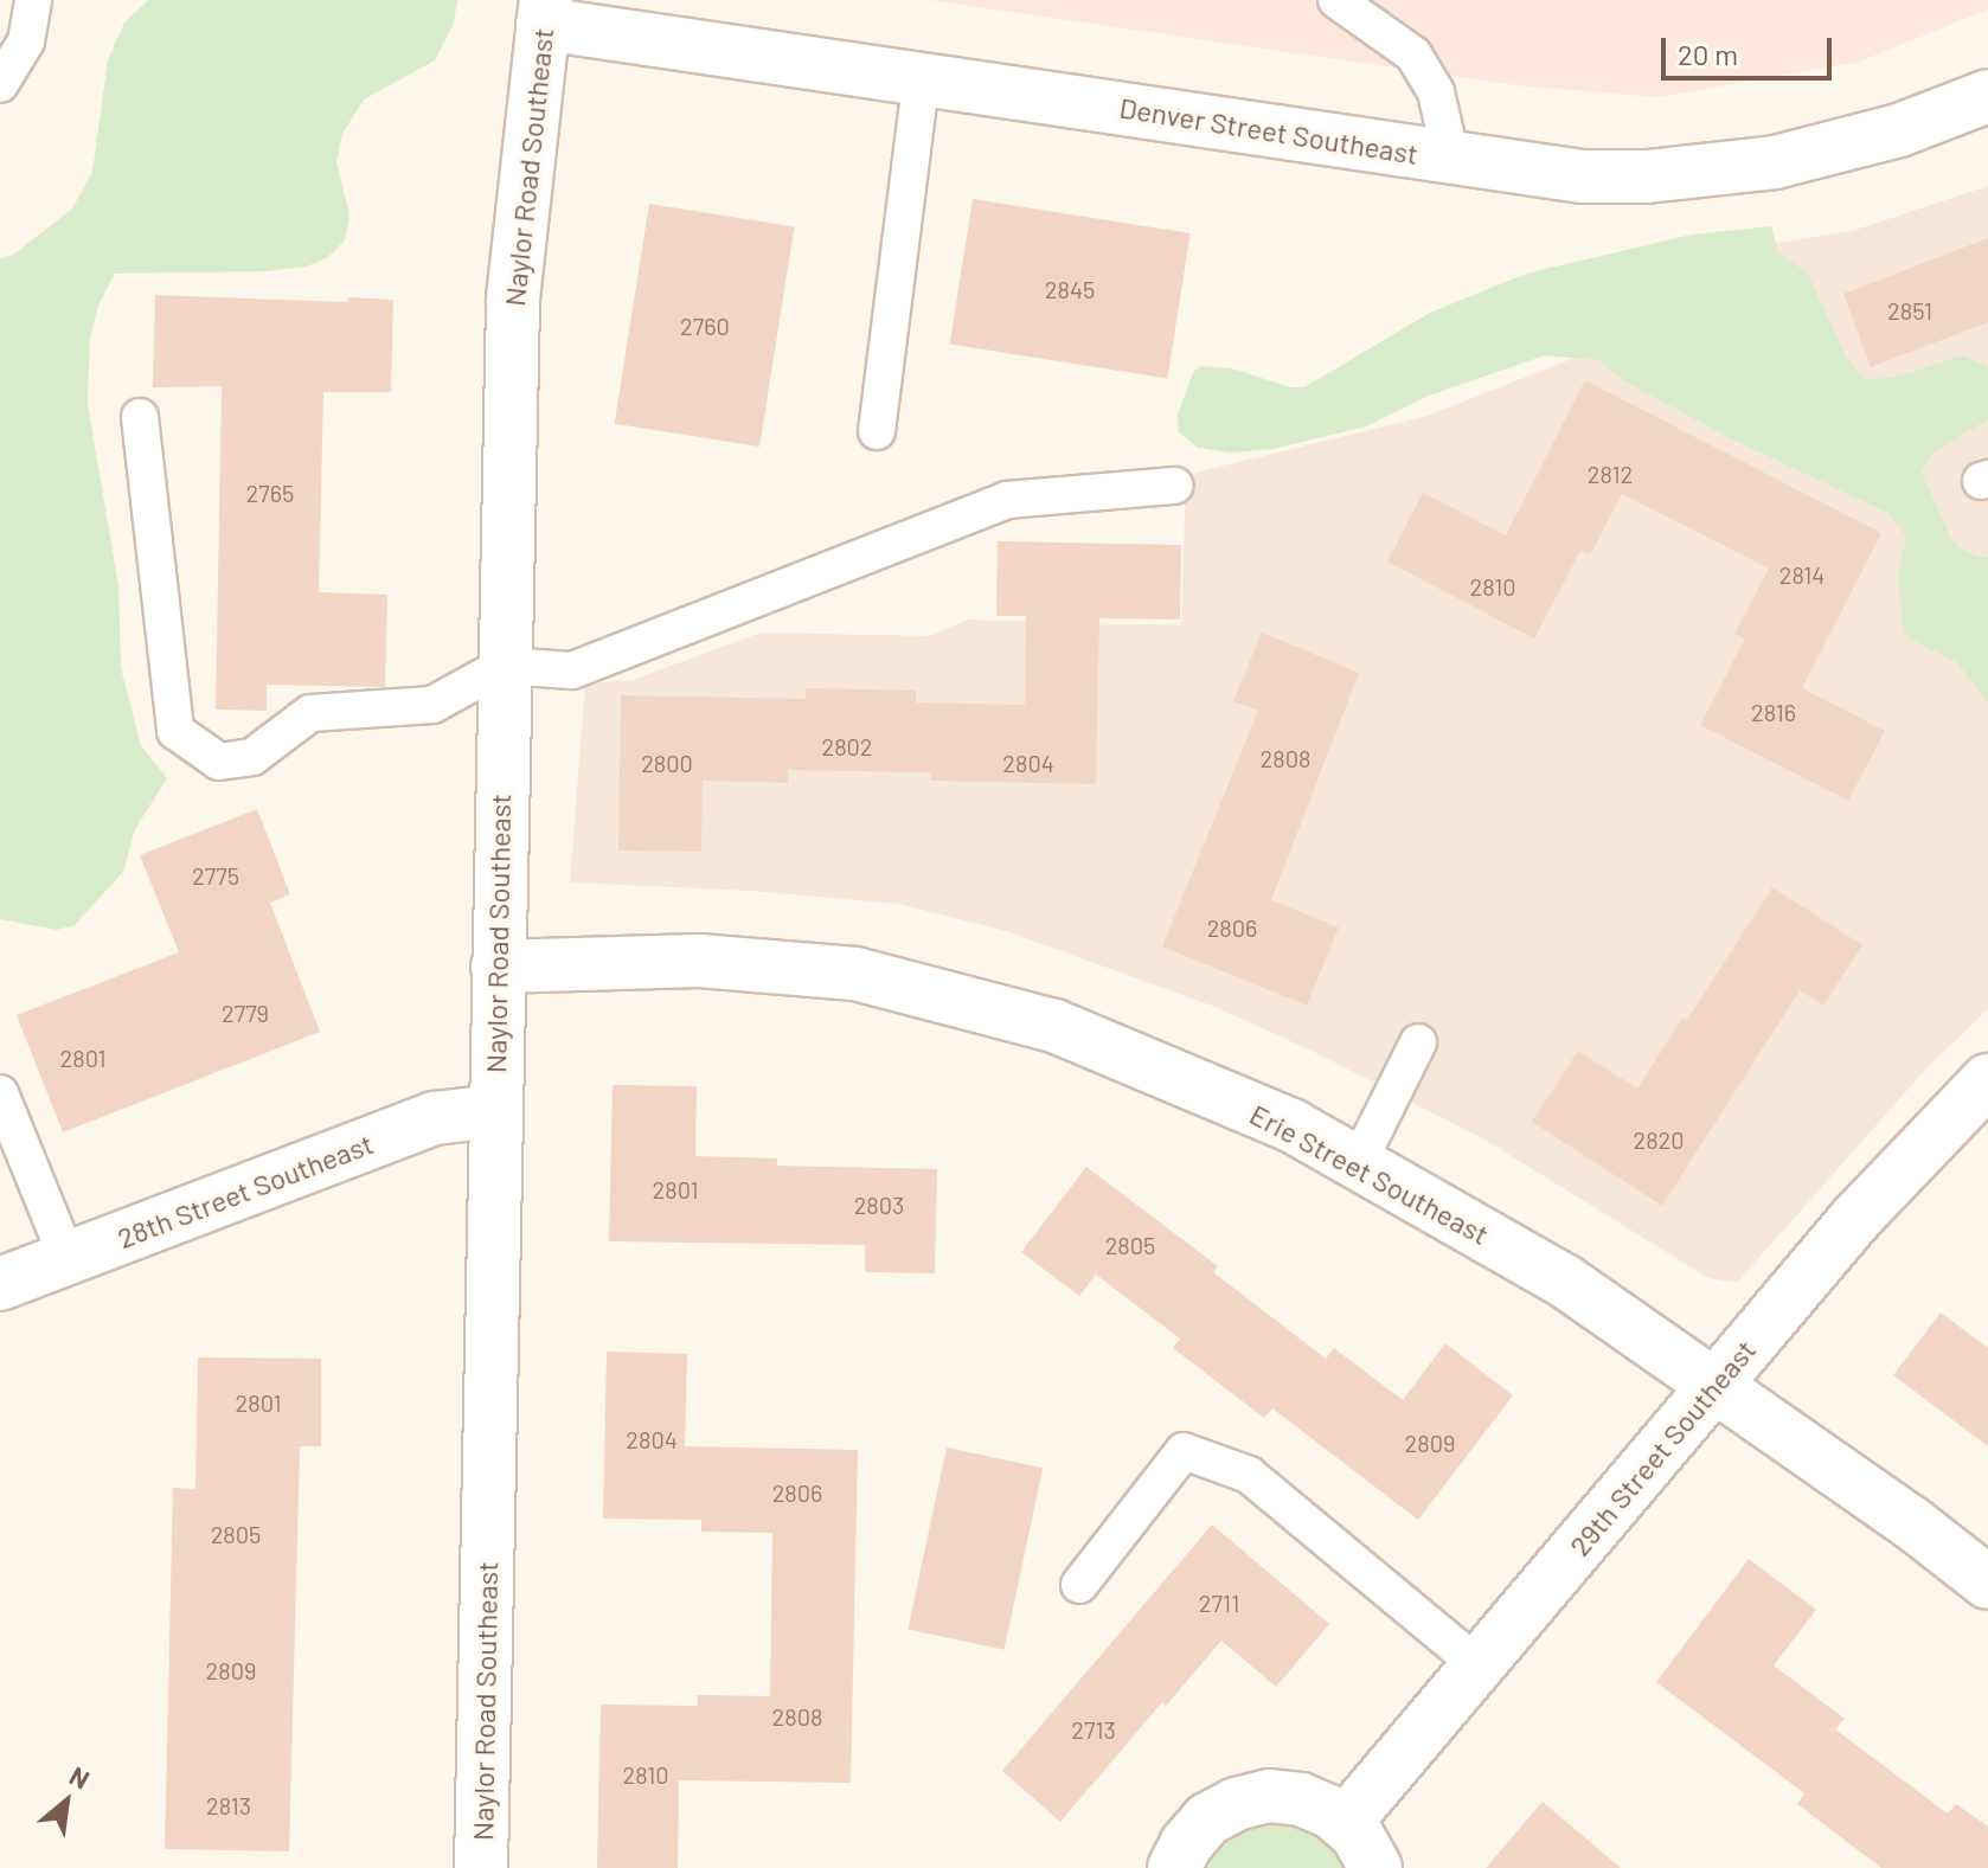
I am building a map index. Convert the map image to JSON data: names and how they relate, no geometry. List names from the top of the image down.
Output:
{
  "streets": {
    "street": [
      "Denver Street Southeast",
      "Naylor Road Southeast",
      "Erie Street Southeast",
      "28th Street Southeast",
      "29th Street Southeast"
    ]
  },
  "crossings": [
    ["Denver Street Southeast", "Naylor Road Southeast"],
    ["Naylor Road Southeast", "Erie Street Southeast"],
    ["Naylor Road Southeast", "28th Street Southeast"],
    ["Erie Street Southeast", "29th Street Southeast"]
  ],
  "house_numbers": [
    "2845",
    "2851",
    "2760",
    "2812",
    "2765",
    "2814",
    "2810",
    "2816",
    "2802",
    "2808",
    "2800",
    "2804",
    "2775",
    "2806",
    "2779",
    "2801",
    "2820",
    "2801",
    "2803",
    "2805",
    "2801",
    "2804",
    "2809",
    "2806",
    "2805",
    "2711",
    "2809",
    "2808",
    "2713",
    "2810",
    "2813"
  ],
  "scale_bar": "20 m",
  "north": "top right"
}
